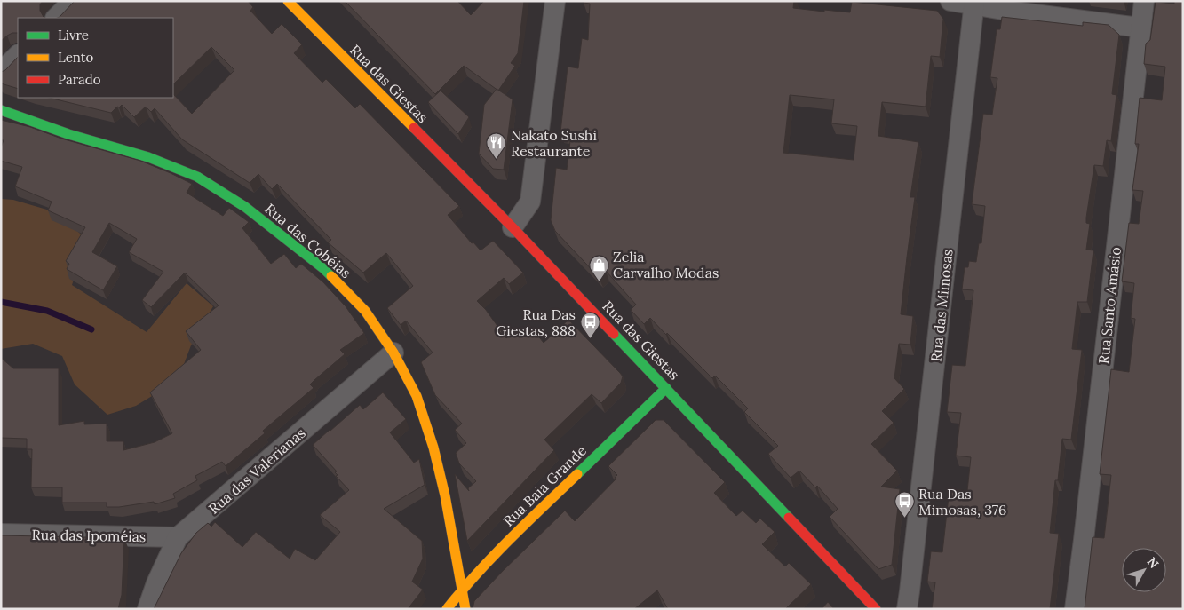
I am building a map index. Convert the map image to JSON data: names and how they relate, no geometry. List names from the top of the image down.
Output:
{
  "streets": {
    "main road": ["Rua das Giestas", "Rua das Cobéias", "Rua Baía Grande"],
    "street": [
      "Rua das Mimosas",
      "Rua Santo Amásio",
      "Rua das Valerianas",
      "Rua das Ipoméias"
    ]
  },
  "crossings": [
    ["Rua das Giestas", "Rua Baía Grande"],
    ["Rua das Cobéias", "Rua das Valerianas"],
    ["Rua das Cobéias", "Rua Baía Grande"],
    ["Rua das Valerianas", "Rua das Ipoméias"]
  ],
  "places": {
    "restaurant": ["Nakato Sushi Restaurante"],
    "shop": ["Zelia Carvalho Modas"],
    "bus stop": ["Rua Das Giestas, 888", "Rua Das Mimosas, 376"]
  },
  "legend": ["Livre", "Lento", "Parado"],
  "north": "top right"
}
